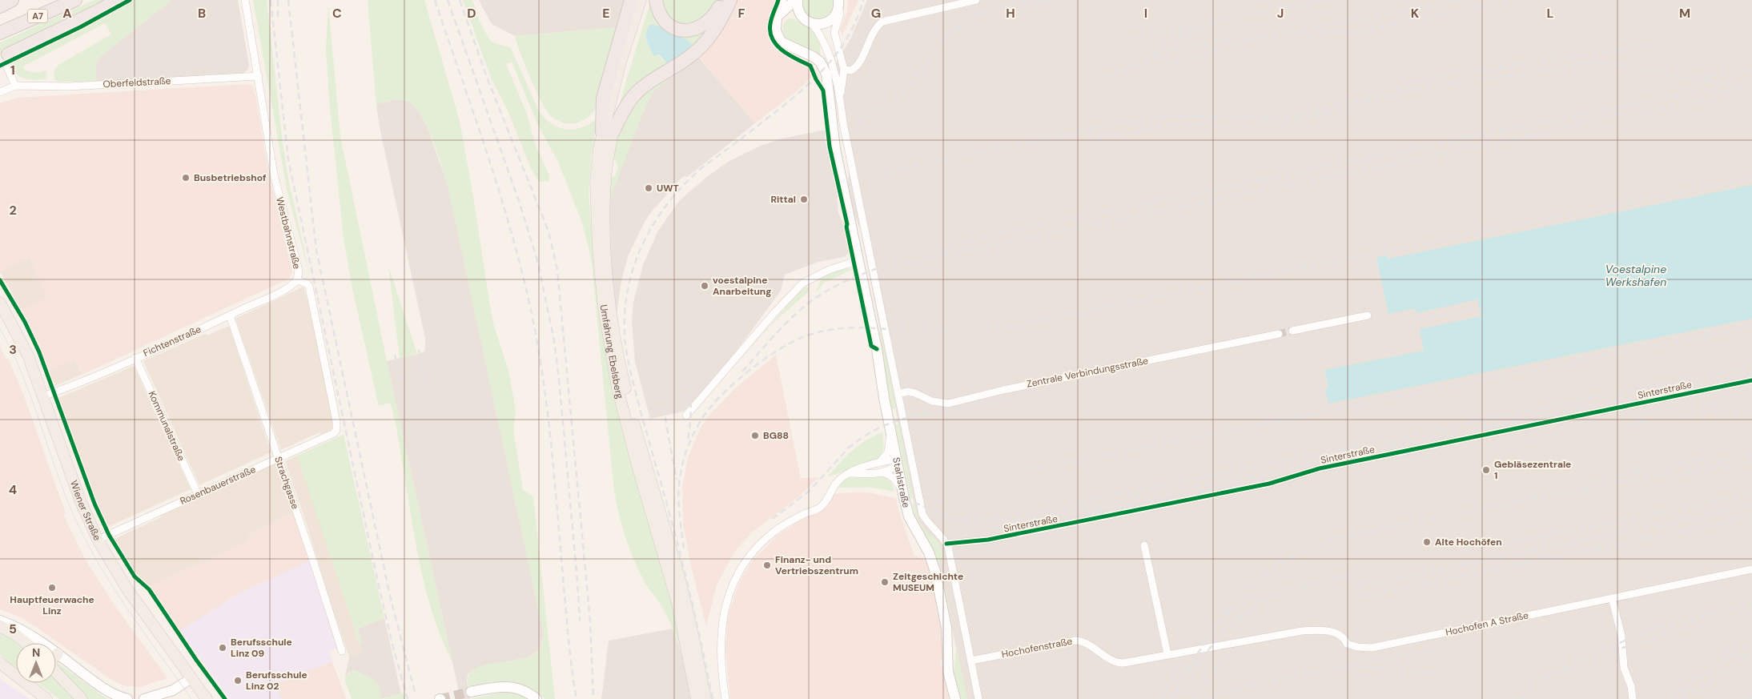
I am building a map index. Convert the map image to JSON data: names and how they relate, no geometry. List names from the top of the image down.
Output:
{
  "streets": {
    "highway": ["A7"],
    "main road": ["Umfahrung Ebelsberg", "Wiener Straße"],
    "street": [
      "Oberfeldstraße",
      "Westbahnstraße",
      "Fichtenstraße",
      "Zentrale Verbindungsstraße",
      "Sinterstraße",
      "Kommunalstraße",
      "Stahlstraße",
      "Strachgasse",
      "Rosenbauerstraße",
      "Hochofen A Straße",
      "Hochofenstraße"
    ]
  },
  "crossings": [
    ["Oberfeldstraße", "Westbahnstraße"],
    ["Westbahnstraße", "Fichtenstraße"],
    ["Westbahnstraße", "Rosenbauerstraße"],
    ["Fichtenstraße", "Kommunalstraße"],
    ["Fichtenstraße", "Strachgasse"],
    ["Fichtenstraße", "Wiener Straße"],
    ["Kommunalstraße", "Rosenbauerstraße"],
    ["Strachgasse", "Rosenbauerstraße"],
    ["Rosenbauerstraße", "Wiener Straße"],
    ["Hochofen A Straße", "Hochofenstraße"]
  ],
  "water": ["Voestalpine Werkshafen"],
  "places": [
    "Busbetriebshof",
    "UWT",
    "Rittal",
    "voestalpine Anarbeitung",
    "BG88",
    "Gebläsezentrale 1",
    "Alte Hochöfen",
    "Finanz- und Vertriebszentrum",
    "Zeitgeschichte MUSEUM",
    "Hauptfeuerwache Linz",
    "Berufsschule Linz 09",
    "Berufsschule Linz 02"
  ],
  "north": "top",
  "grid": {
    "columns": [
      "A",
      "B",
      "C",
      "D",
      "E",
      "F",
      "G",
      "H",
      "I",
      "J",
      "K",
      "L",
      "M"
    ],
    "rows": [
      "1",
      "2",
      "3",
      "4",
      "5"
    ]
  }
}
